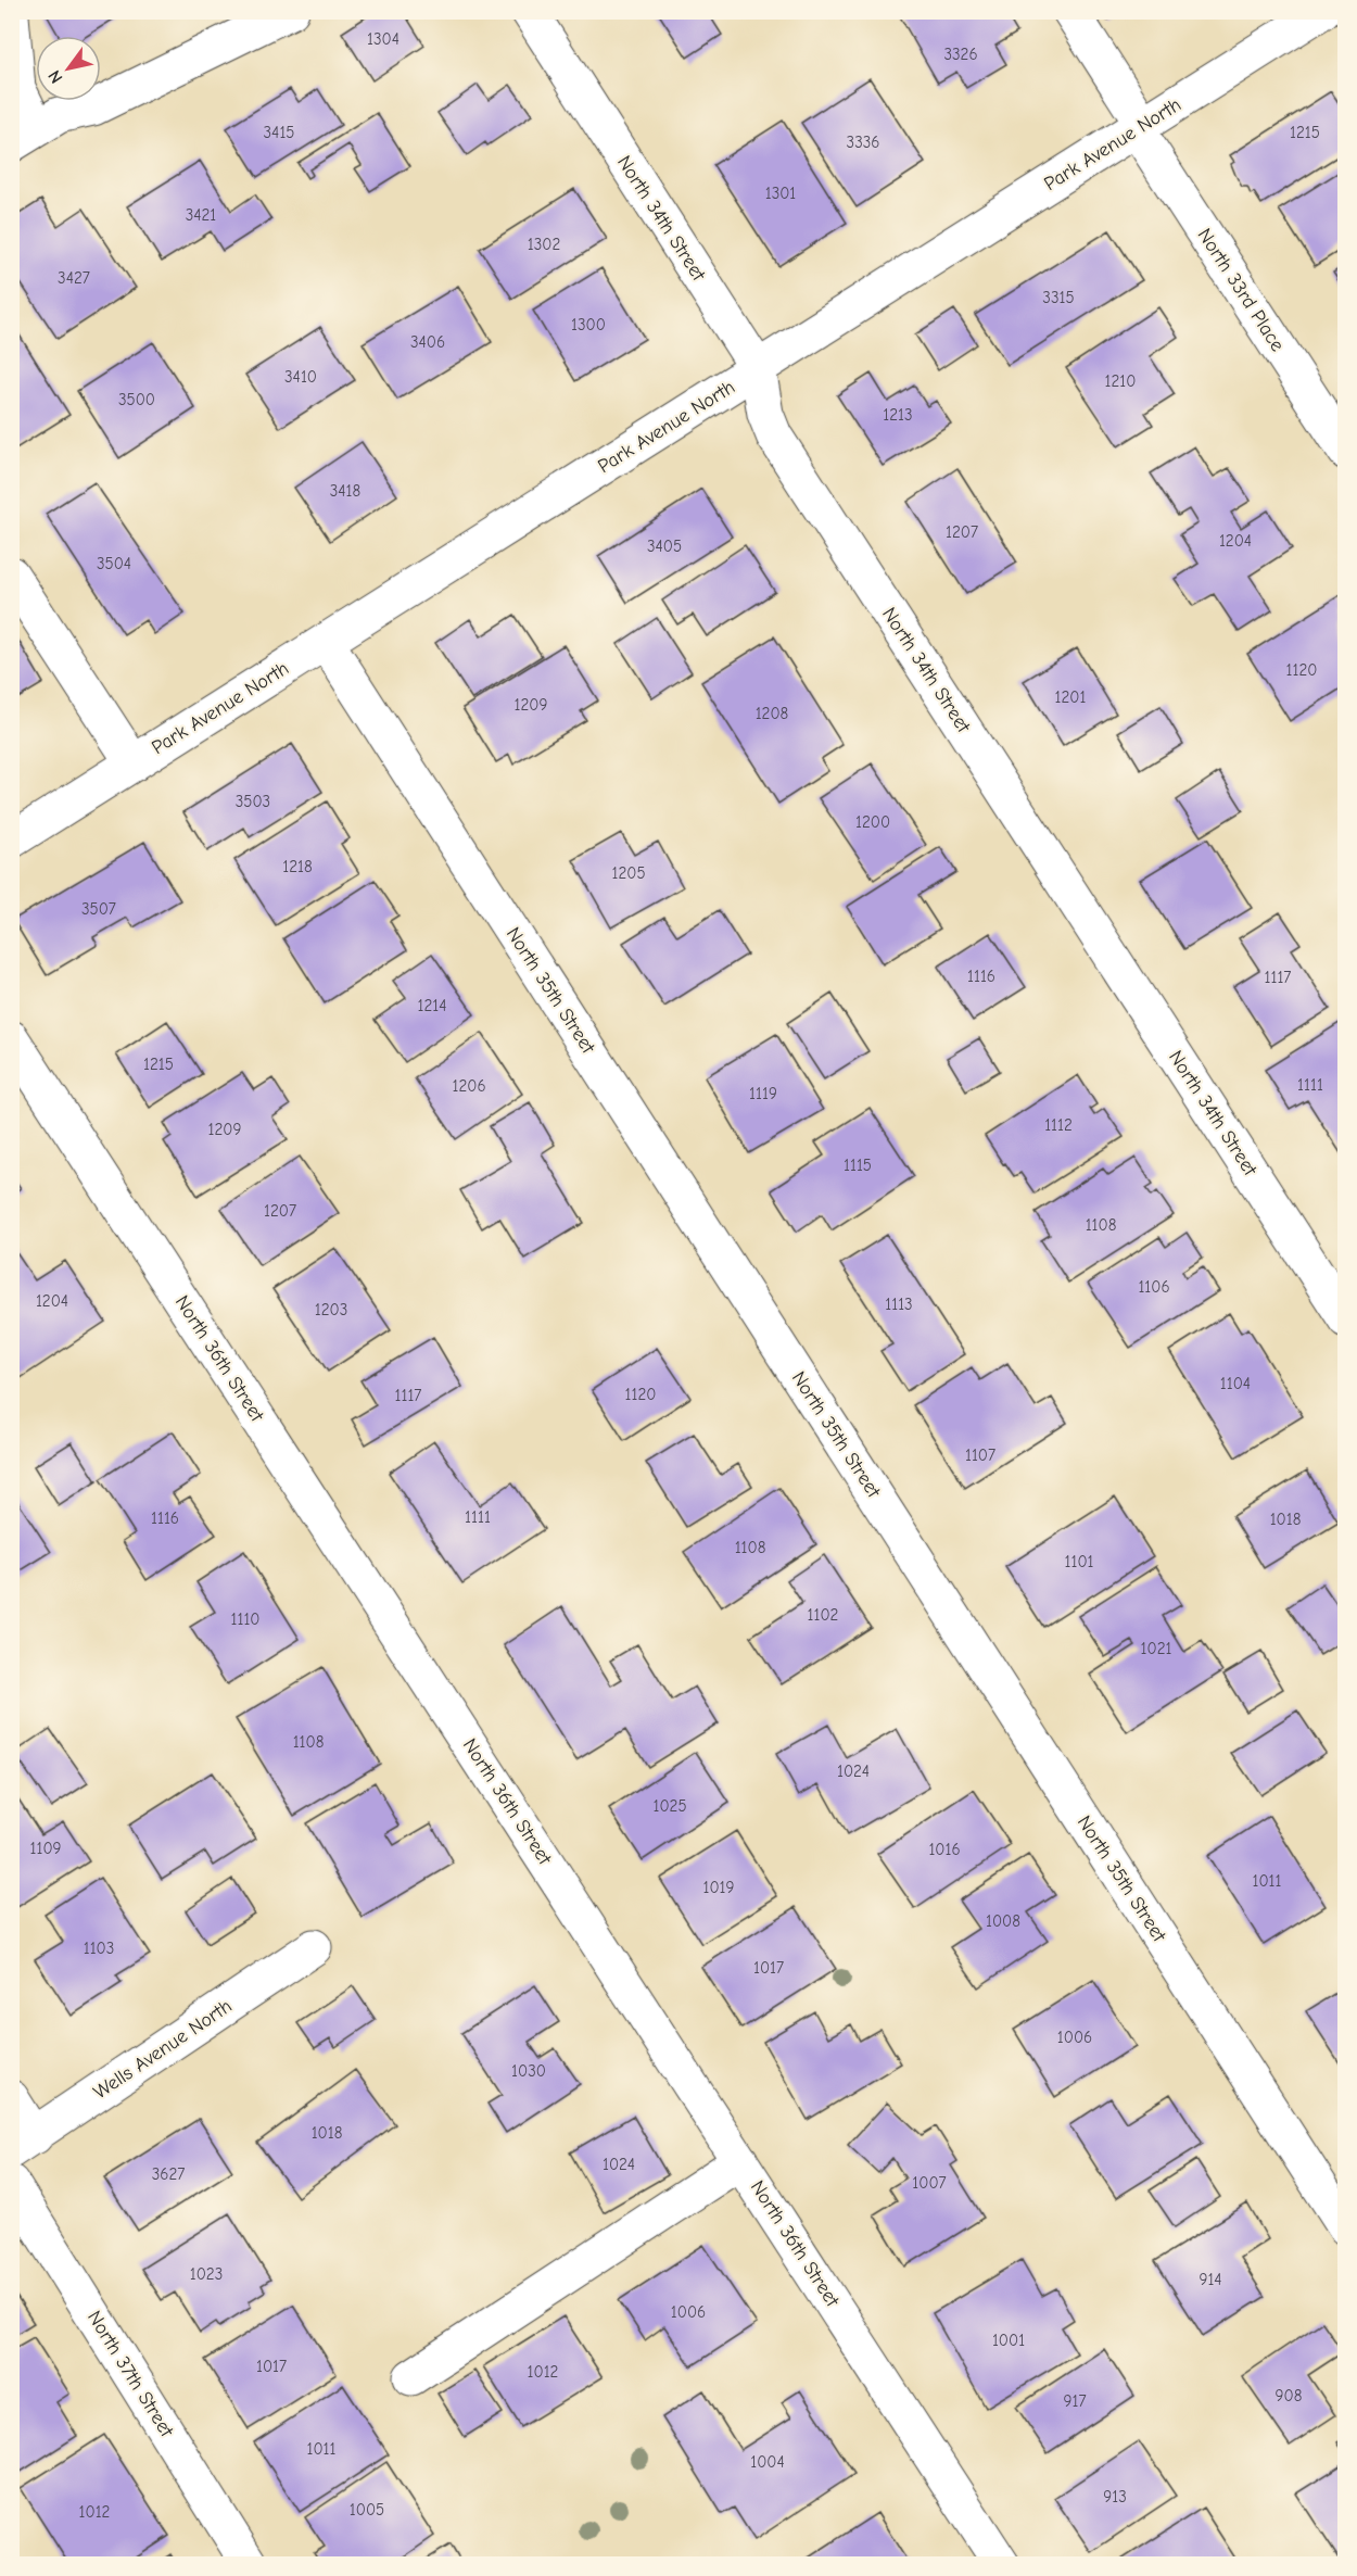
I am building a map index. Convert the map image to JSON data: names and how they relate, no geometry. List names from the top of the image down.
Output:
{
  "streets": {
    "street": [
      "Park Avenue North",
      "North 34th Street",
      "North 33rd Place",
      "North 35th Street",
      "North 36th Street",
      "Wells Avenue North",
      "North 37th Street"
    ]
  },
  "crossings": [
    ["Park Avenue North", "North 34th Street"],
    ["Park Avenue North", "North 33rd Place"],
    ["Park Avenue North", "North 35th Street"]
  ],
  "house_numbers": [
    "1304",
    "3326",
    "3415",
    "1215",
    "3336",
    "1301",
    "3421",
    "1302",
    "3427",
    "3315",
    "1300",
    "3406",
    "3410",
    "1210",
    "3500",
    "1213",
    "3418",
    "1207",
    "1204",
    "3405",
    "3504",
    "1120",
    "1201",
    "1209",
    "1208",
    "3503",
    "1200",
    "1218",
    "1205",
    "3507",
    "1116",
    "1117",
    "1214",
    "1215",
    "1111",
    "1206",
    "1119",
    "1112",
    "1209",
    "1115",
    "1207",
    "1108",
    "1106",
    "1204",
    "1113",
    "1203",
    "1104",
    "1120",
    "1117",
    "1107",
    "1111",
    "1116",
    "1018",
    "1108",
    "1101",
    "1102",
    "1110",
    "1021",
    "1108",
    "1024",
    "1025",
    "1109",
    "1016",
    "1011",
    "1019",
    "1008",
    "1103",
    "1017",
    "1006",
    "1030",
    "1018",
    "1024",
    "3627",
    "1007",
    "1023",
    "914",
    "1006",
    "1001",
    "1017",
    "1012",
    "908",
    "917",
    "1011",
    "1004",
    "913",
    "1005",
    "1012"
  ],
  "north": "bottom left"
}
